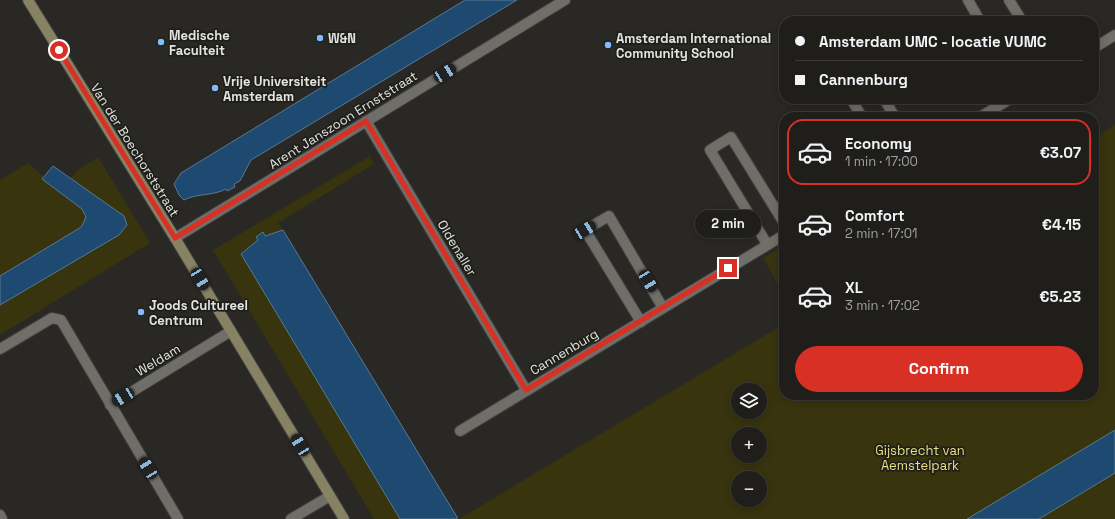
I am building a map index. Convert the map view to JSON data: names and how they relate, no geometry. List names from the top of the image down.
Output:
{
  "streets": {
    "street": [
      "Arent Janszoon Ernststraat",
      "Van der Boechorststraat",
      "Oldenaller",
      "Cannenburg",
      "Weldam"
    ]
  },
  "crossings": [
    ["Arent Janszoon Ernststraat", "Van der Boechorststraat"],
    ["Arent Janszoon Ernststraat", "Oldenaller"],
    ["Van der Boechorststraat", "Weldam"],
    ["Oldenaller", "Cannenburg"]
  ],
  "parks": ["Gijsbrecht van Aemstelpark"],
  "places": [
    "W&N",
    "Medische Faculteit",
    "Amsterdam International Community School",
    "Vrije Universiteit Amsterdam",
    "Joods Cultureel Centrum"
  ],
  "page": {
    "banner": ["Amsterdam UMC - locatie VUMC", "Cannenburg"],
    "list": [
      {
        "name": "Economy",
        "note": "1 min · 17:00",
        "value": "€3.07"
      },
      {
        "name": "Comfort",
        "note": "2 min · 17:01",
        "value": "€4.15"
      },
      {
        "name": "XL",
        "note": "3 min · 17:02",
        "value": "€5.23"
      }
    ],
    "bubble": "2 min",
    "buttons": "Confirm",
    "map_buttons": ["+", "−"]
  }
}
